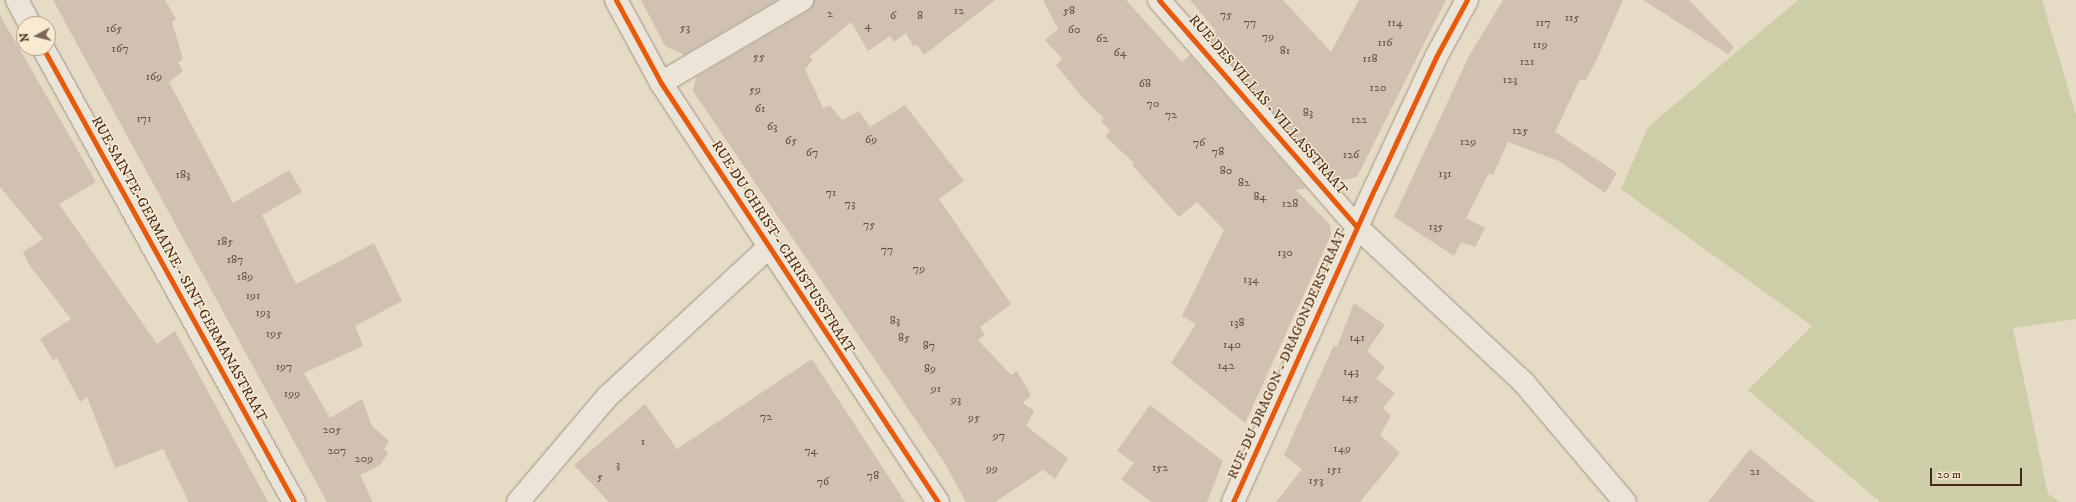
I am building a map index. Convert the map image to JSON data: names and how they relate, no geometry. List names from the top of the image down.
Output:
{
  "streets": {
    "street": [
      "RUE DES VILLAS - VILLASSTRAAT",
      "RUE DU CHRIST - CHRISTUSSTRAAT",
      "RUE SAINTE-GERMAINE - SINT GERMANASTRAAT",
      "RUE DU DRAGON - DRAGONDERSTRAAT"
    ]
  },
  "crossings": [
    ["RUE DES VILLAS - VILLASSTRAAT", "RUE DU DRAGON - DRAGONDERSTRAAT"]
  ],
  "house_numbers": [
    "12",
    "58",
    "2",
    "75",
    "6",
    "8",
    "115",
    "77",
    "114",
    "117",
    "4",
    "53",
    "165",
    "60",
    "79",
    "62",
    "116",
    "119",
    "167",
    "81",
    "64",
    "55",
    "118",
    "121",
    "169",
    "123",
    "68",
    "120",
    "59",
    "70",
    "61",
    "83",
    "72",
    "171",
    "122",
    "63",
    "125",
    "69",
    "65",
    "129",
    "76",
    "78",
    "67",
    "126",
    "80",
    "131",
    "183",
    "82",
    "71",
    "84",
    "73",
    "128",
    "75",
    "135",
    "185",
    "77",
    "130",
    "187",
    "79",
    "189",
    "134",
    "191",
    "193",
    "83",
    "138",
    "195",
    "85",
    "141",
    "140",
    "87",
    "142",
    "197",
    "89",
    "143",
    "91",
    "199",
    "145",
    "93",
    "72",
    "95",
    "205",
    "97",
    "1",
    "149",
    "207",
    "74",
    "209",
    "3",
    "152",
    "99",
    "151",
    "21",
    "78",
    "5",
    "153",
    "76"
  ],
  "scale_bar": "20 m",
  "north": "left"
}
